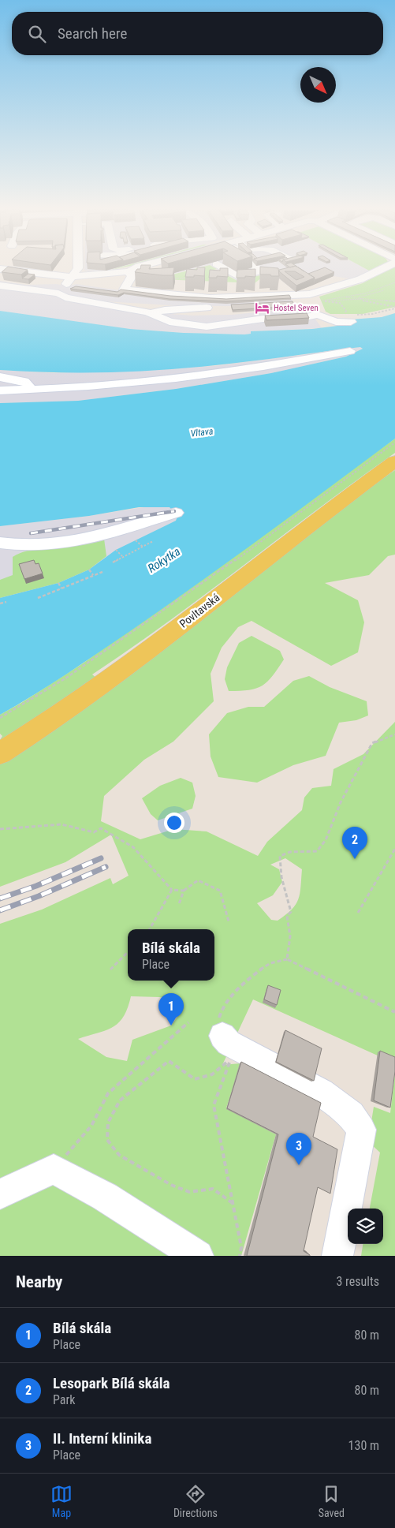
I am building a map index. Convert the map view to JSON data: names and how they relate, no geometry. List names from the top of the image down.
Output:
{
  "streets": {
    "main road": ["Povltavská"]
  },
  "water": ["Vltava", "Rokytka"],
  "places": {
    "hotel": ["Hostel Seven"]
  },
  "north": "bottom right",
  "page": {
    "search": "Search here",
    "pins": ["2", "1", "3"],
    "popup": ["Bílá skála", "Place"],
    "heading": ["Nearby", "3 results"],
    "list": [
      {
        "mark": "1",
        "name": "Bílá skála",
        "note": "Place",
        "value": "80 m"
      },
      {
        "mark": "2",
        "name": "Lesopark Bílá skála",
        "note": "Park",
        "value": "80 m"
      },
      {
        "mark": "3",
        "name": "II. Interní klinika",
        "note": "Place",
        "value": "130 m"
      }
    ],
    "nav": ["Map", "Directions", "Saved"]
  }
}
